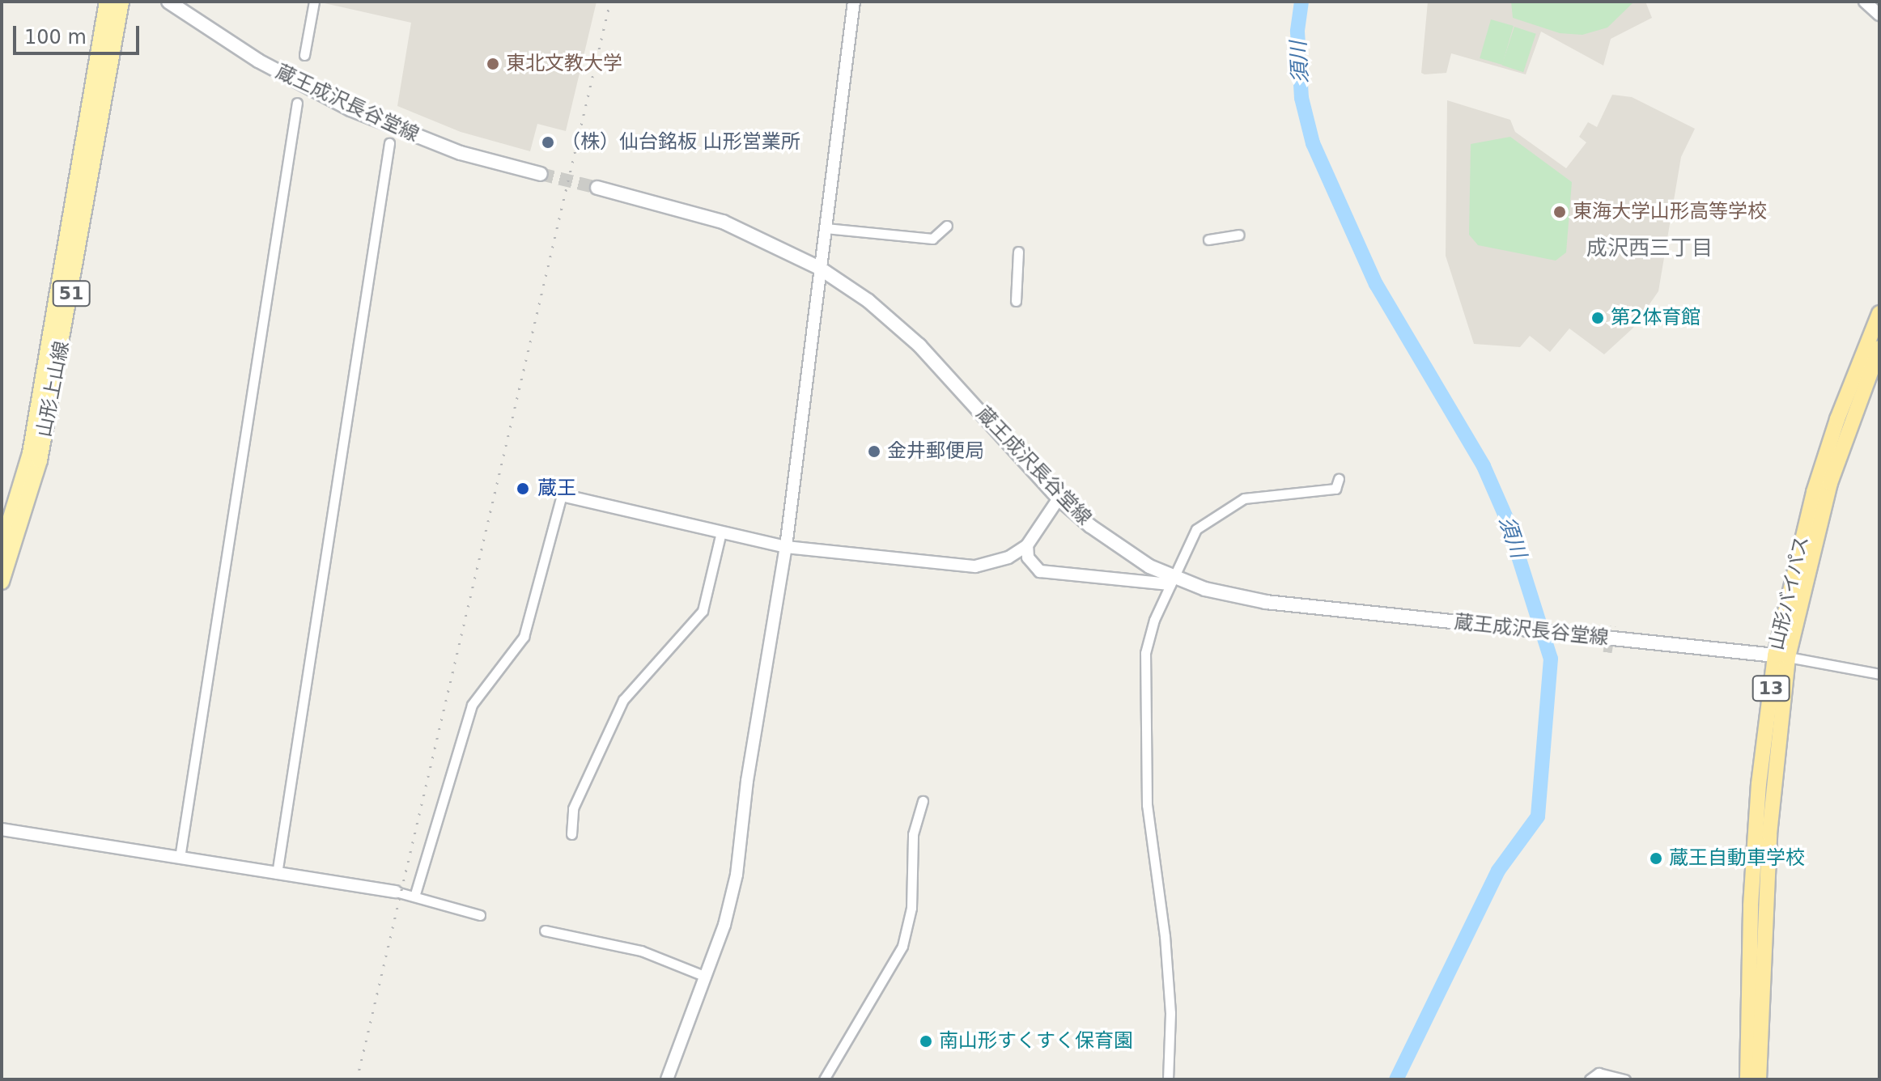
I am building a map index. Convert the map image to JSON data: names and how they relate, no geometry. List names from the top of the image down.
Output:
{
  "streets": {
    "highway": ["山形バイパス", "13"],
    "main road": ["蔵王成沢長谷堂線", "51", "山形上山線"]
  },
  "crossings": [
    ["蔵王成沢長谷堂線", "山形バイパス"]
  ],
  "districts": ["成沢西三丁目"],
  "water": ["須川"],
  "places": [
    "東北文教大学",
    "（株）仙台銘板 山形営業所",
    "東海大学山形高等学校",
    "第2体育館",
    "金井郵便局",
    "蔵王",
    "蔵王自動車学校",
    "南山形すくすく保育園"
  ],
  "scale_bar": "100 m"
}
